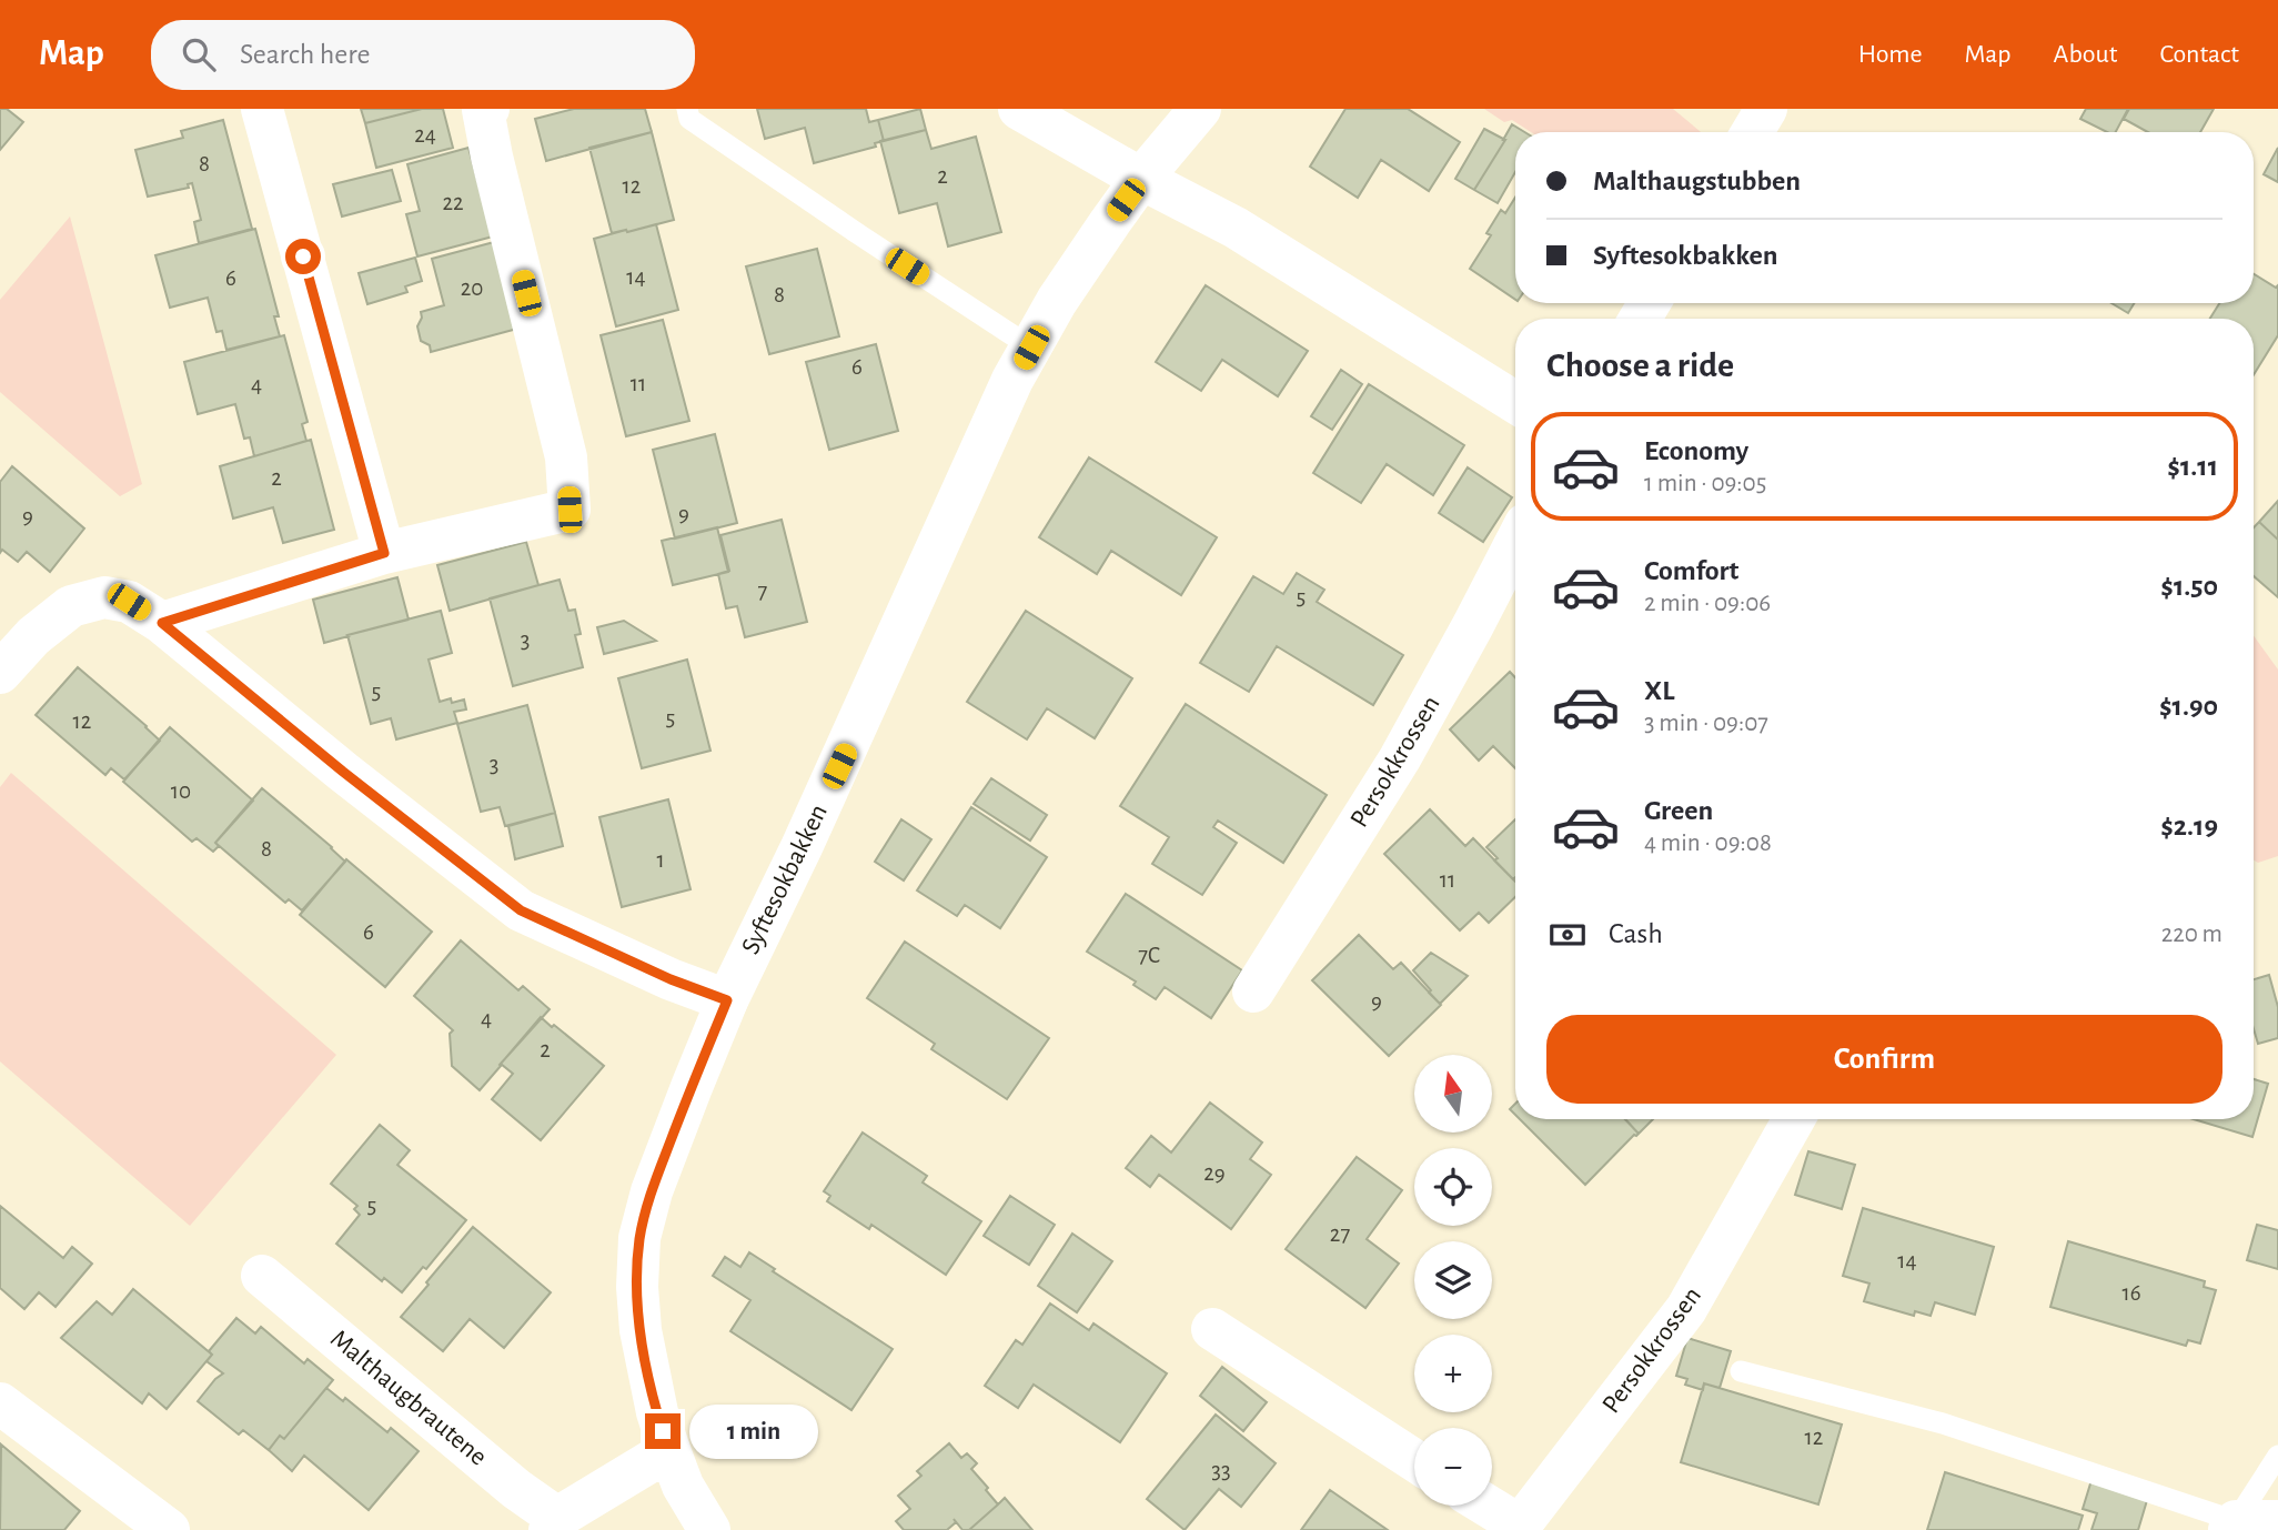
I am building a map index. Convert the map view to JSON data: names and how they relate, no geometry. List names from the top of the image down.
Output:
{
  "streets": {
    "street": ["Persokkrossen", "Syftesokbakken", "Malthaugbrautene"]
  },
  "crossings": [
    ["Syftesokbakken", "Malthaugbrautene"]
  ],
  "house_numbers": [
    "24",
    "8",
    "2",
    "12",
    "22",
    "14",
    "6",
    "20",
    "8",
    "6",
    "11",
    "4",
    "2",
    "9",
    "9",
    "7",
    "5",
    "3",
    "5",
    "5",
    "12",
    "3",
    "10",
    "8",
    "1",
    "11",
    "6",
    "7C",
    "9",
    "4",
    "2",
    "29",
    "5",
    "27",
    "14",
    "16",
    "12",
    "33"
  ],
  "north": "top",
  "page": {
    "header": "Map",
    "search": "Search here",
    "nav": [
      "Home",
      "Map",
      "About",
      "Contact"
    ],
    "banner": ["Malthaugstubben", "Syftesokbakken"],
    "heading": "Choose a ride",
    "list": [
      {
        "name": "Economy",
        "note": "1 min · 09:05",
        "value": "$1.11"
      },
      {
        "name": "Comfort",
        "note": "2 min · 09:06",
        "value": "$1.50"
      },
      {
        "name": "XL",
        "note": "3 min · 09:07",
        "value": "$1.90"
      },
      {
        "name": "Green",
        "note": "4 min · 09:08",
        "value": "$2.19"
      }
    ],
    "pay": ["Cash", "220 m"],
    "buttons": "Confirm",
    "map_buttons": ["+", "−"],
    "bubble": "1 min"
  }
}
